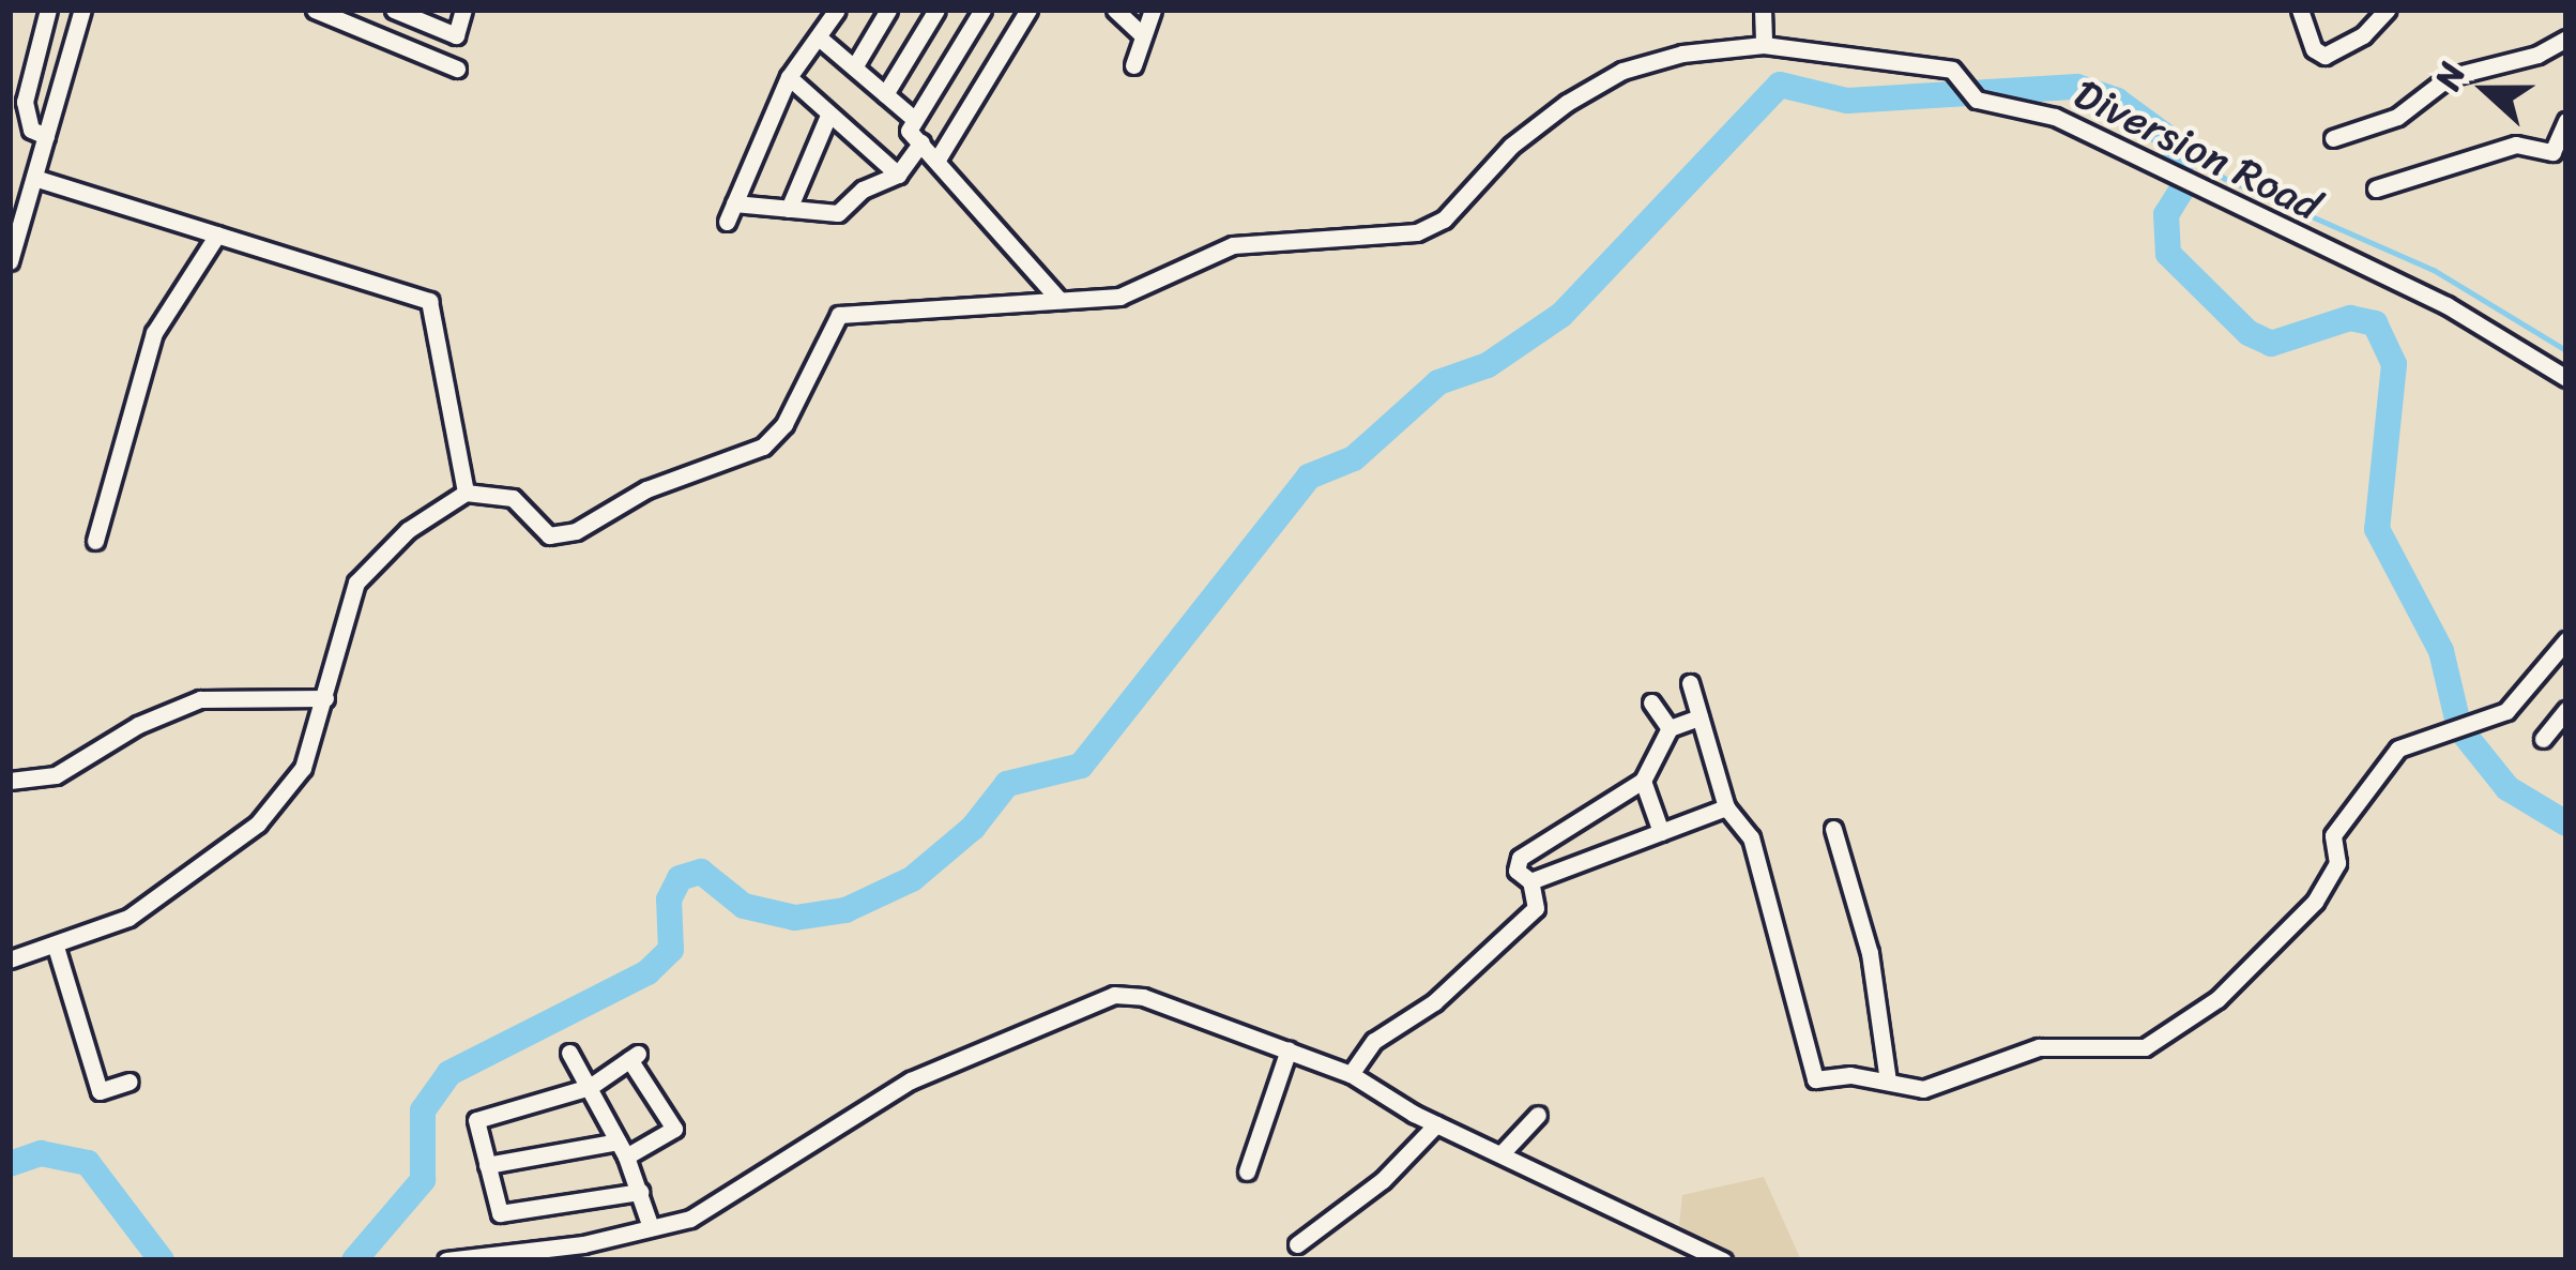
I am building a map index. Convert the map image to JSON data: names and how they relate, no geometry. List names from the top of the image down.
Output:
{
  "streets": {
    "street": ["Diversion Road"]
  },
  "north": "left"
}
